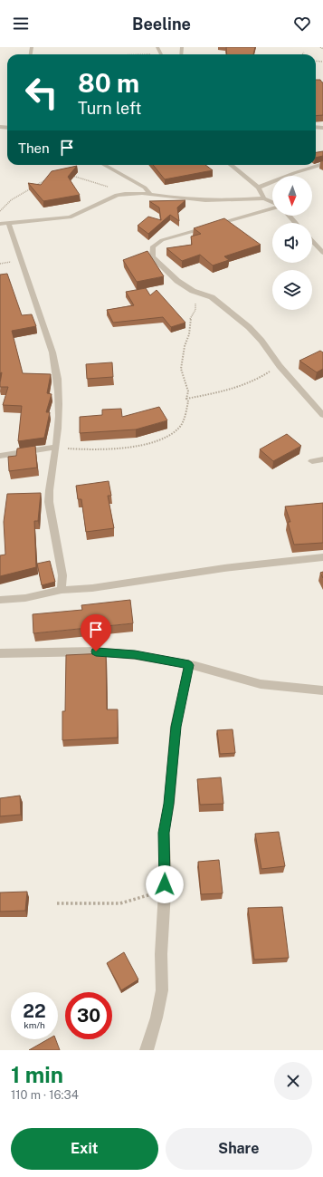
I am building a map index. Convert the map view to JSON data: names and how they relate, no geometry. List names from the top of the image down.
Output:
{
  "north": "bottom",
  "page": {
    "header": "Beeline",
    "turn": ["80 m", "Turn left"],
    "then": "Then",
    "speed": "22 km/h",
    "limit": "30",
    "heading": ["1 min", "110 m · 16:34"],
    "buttons": ["Exit", "Share"]
  }
}
